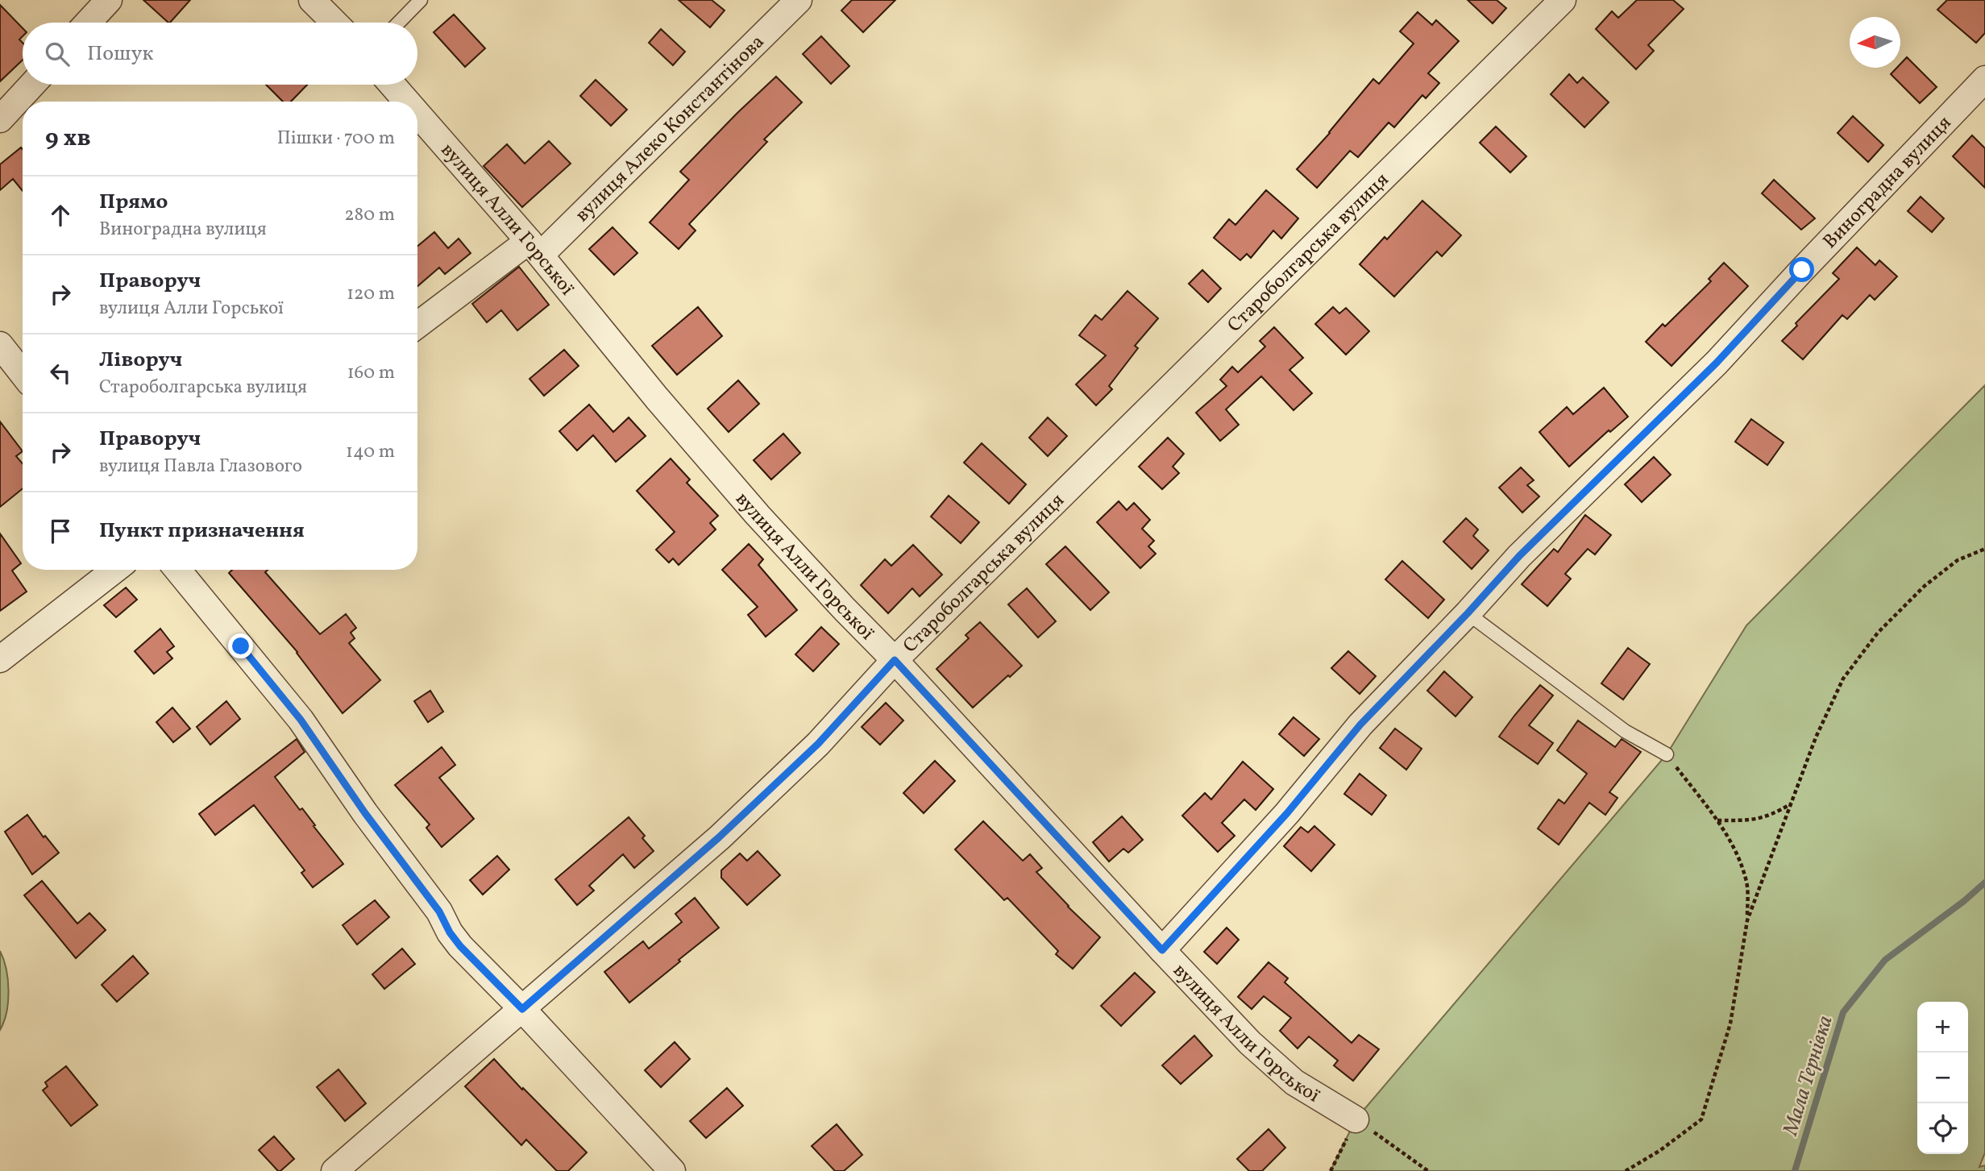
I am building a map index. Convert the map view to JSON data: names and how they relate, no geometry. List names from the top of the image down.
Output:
{
  "streets": {
    "street": [
      "вулиця Алеко Константінова",
      "Виноградна вулиця",
      "вулиця Алли Горської",
      "Староболгарська вулиця"
    ]
  },
  "crossings": [
    ["вулиця Алеко Константінова", "вулиця Алли Горської"],
    ["Виноградна вулиця", "вулиця Алли Горської"],
    ["вулиця Алли Горської", "Староболгарська вулиця"]
  ],
  "water": ["Мала Тернівка"],
  "north": "left",
  "page": {
    "search": "Пошук",
    "heading": ["9 хв", "Пішки · 700 m"],
    "list": [
      ["Прямо", "Виноградна вулиця", "280 m"],
      ["Праворуч", "вулиця Алли Горської", "120 m"],
      ["Ліворуч", "Староболгарська вулиця", "160 m"],
      ["Праворуч", "вулиця Павла Глазового", "140 m"],
      "Пункт призначення"
    ],
    "map_buttons": ["+", "−"]
  }
}
